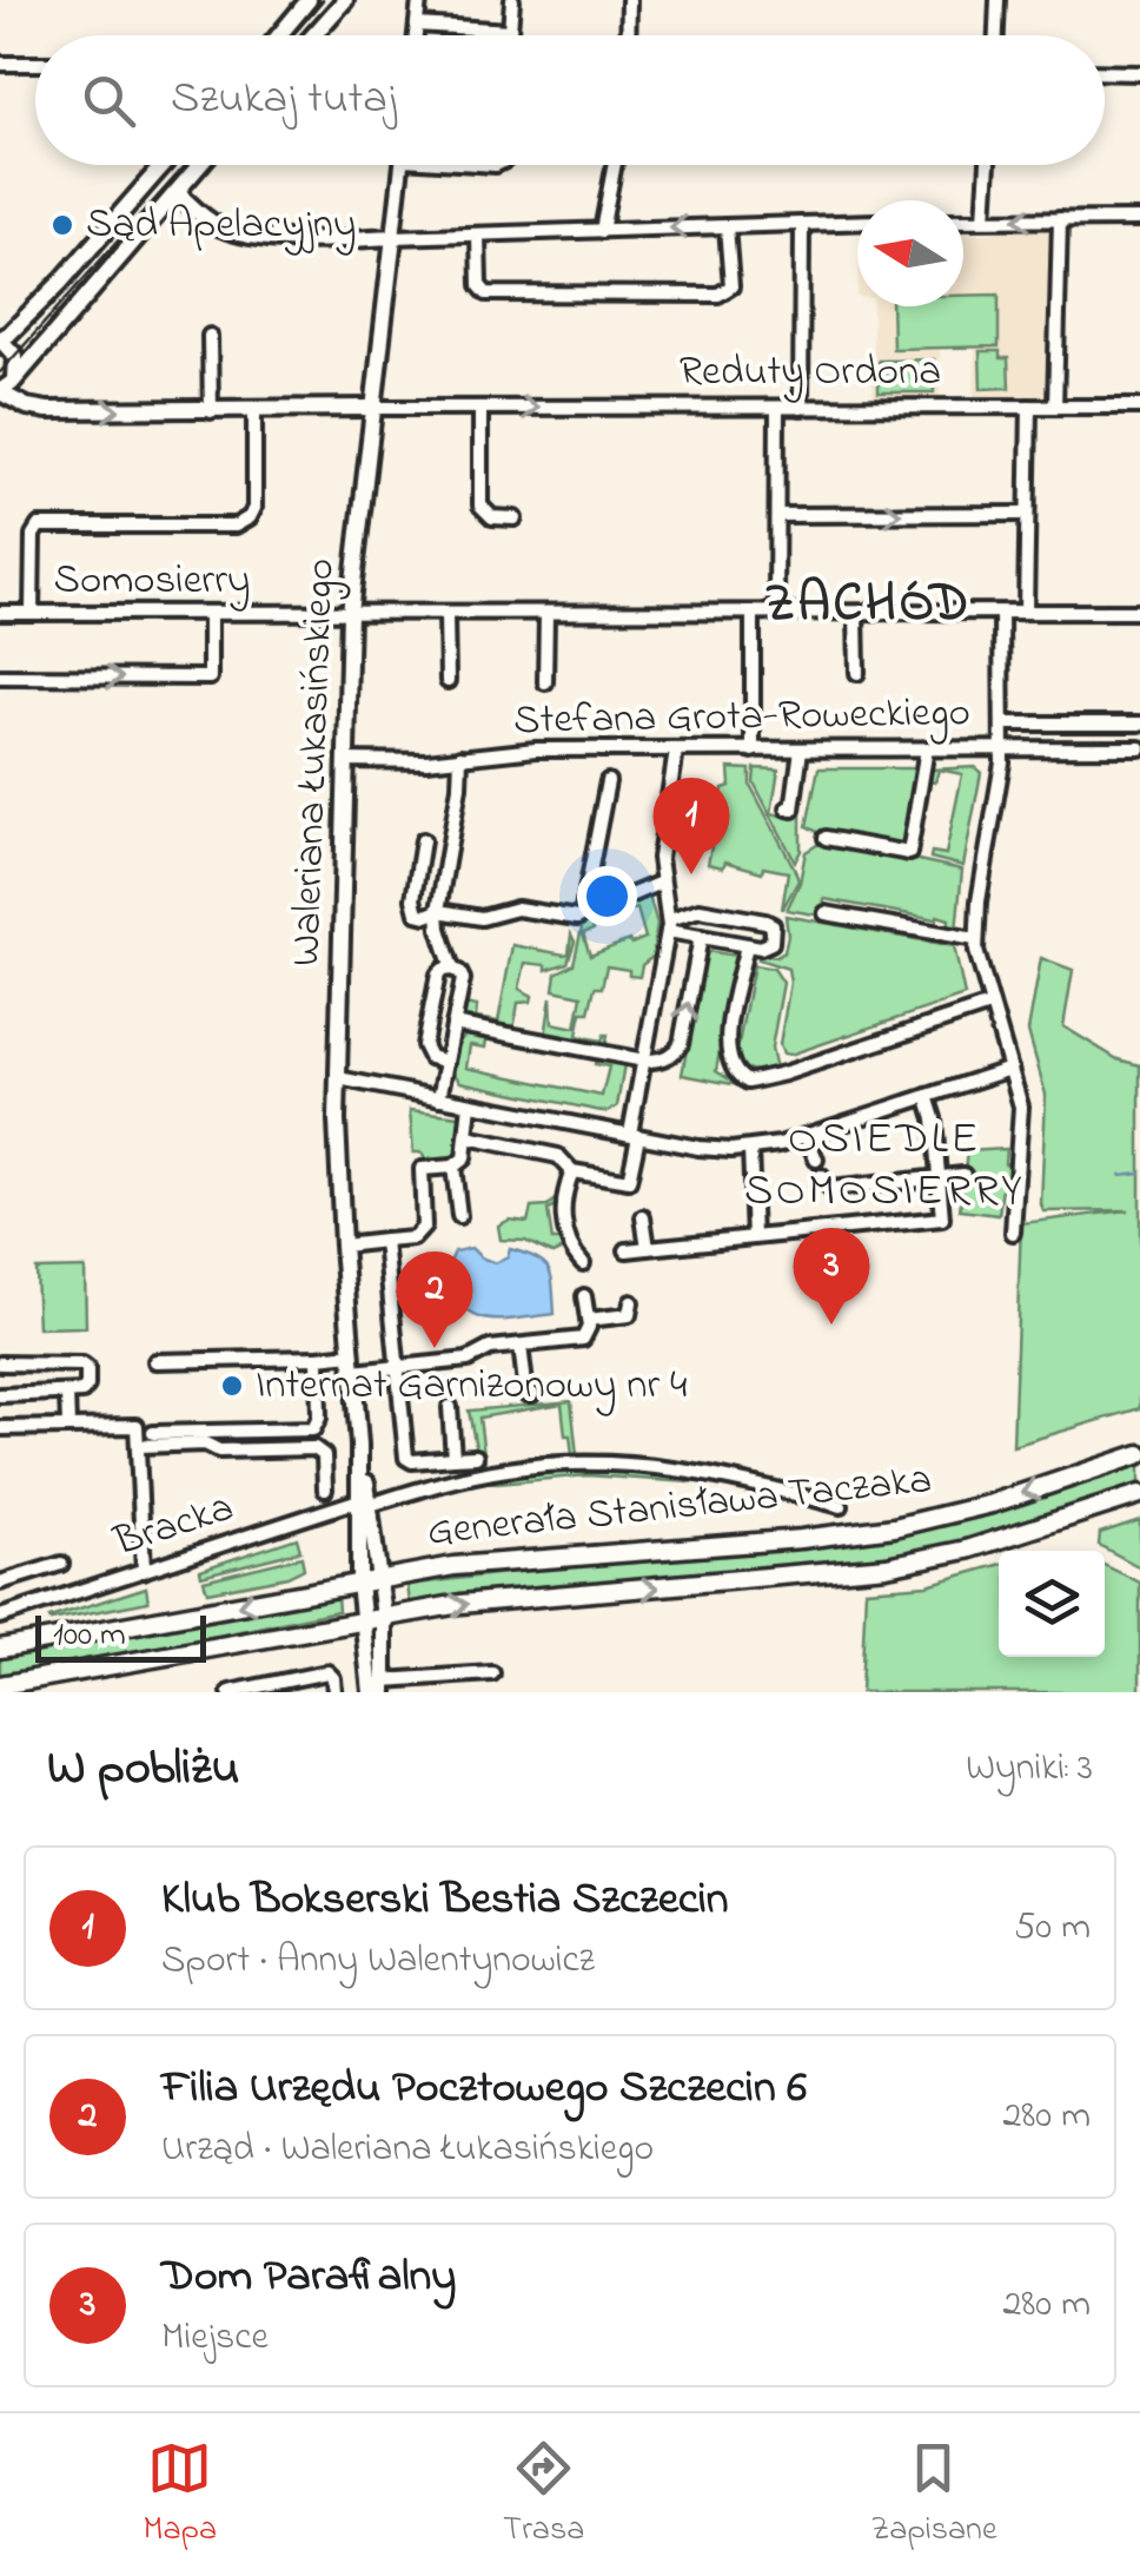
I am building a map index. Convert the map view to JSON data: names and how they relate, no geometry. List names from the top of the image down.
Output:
{
  "streets": {
    "main road": ["Generała Stanisława Taczaka"],
    "street": [
      "Reduty Ordona",
      "Somosierry",
      "Stefana Grota-Roweckiego",
      "Waleriana Łukasińskiego",
      "Bracka"
    ]
  },
  "crossings": [
    ["Reduty Ordona", "Waleriana Łukasińskiego"],
    ["Somosierry", "Waleriana Łukasińskiego"],
    ["Stefana Grota-Roweckiego", "Waleriana Łukasińskiego"],
    ["Waleriana Łukasińskiego", "Generała Stanisława Taczaka"],
    ["Waleriana Łukasińskiego", "Bracka"]
  ],
  "one_way": ["Reduty Ordona"],
  "districts": ["ZACHÓD", "OSIEDLE SOMOSIERRY"],
  "places": ["Sąd Apelacyjny", "Internat Garnizonowy nr 4"],
  "scale_bar": "100 m",
  "north": "left",
  "page": {
    "search": "Szukaj tutaj",
    "pins": ["1", "3", "2"],
    "scale": "100 m",
    "heading": ["W pobliżu", "Wyniki: 3"],
    "list": [
      {
        "mark": "1",
        "name": "Klub Bokserski Bestia Szczecin",
        "note": "Sport · Anny Walentynowicz",
        "value": "50 m"
      },
      {
        "mark": "2",
        "name": "Filia Urzędu Pocztowego Szczecin 6",
        "note": "Urząd · Waleriana Łukasińskiego",
        "value": "280 m"
      },
      {
        "mark": "3",
        "name": "Dom Parafialny",
        "note": "Miejsce",
        "value": "280 m"
      }
    ],
    "nav": ["Mapa", "Trasa", "Zapisane"]
  }
}
